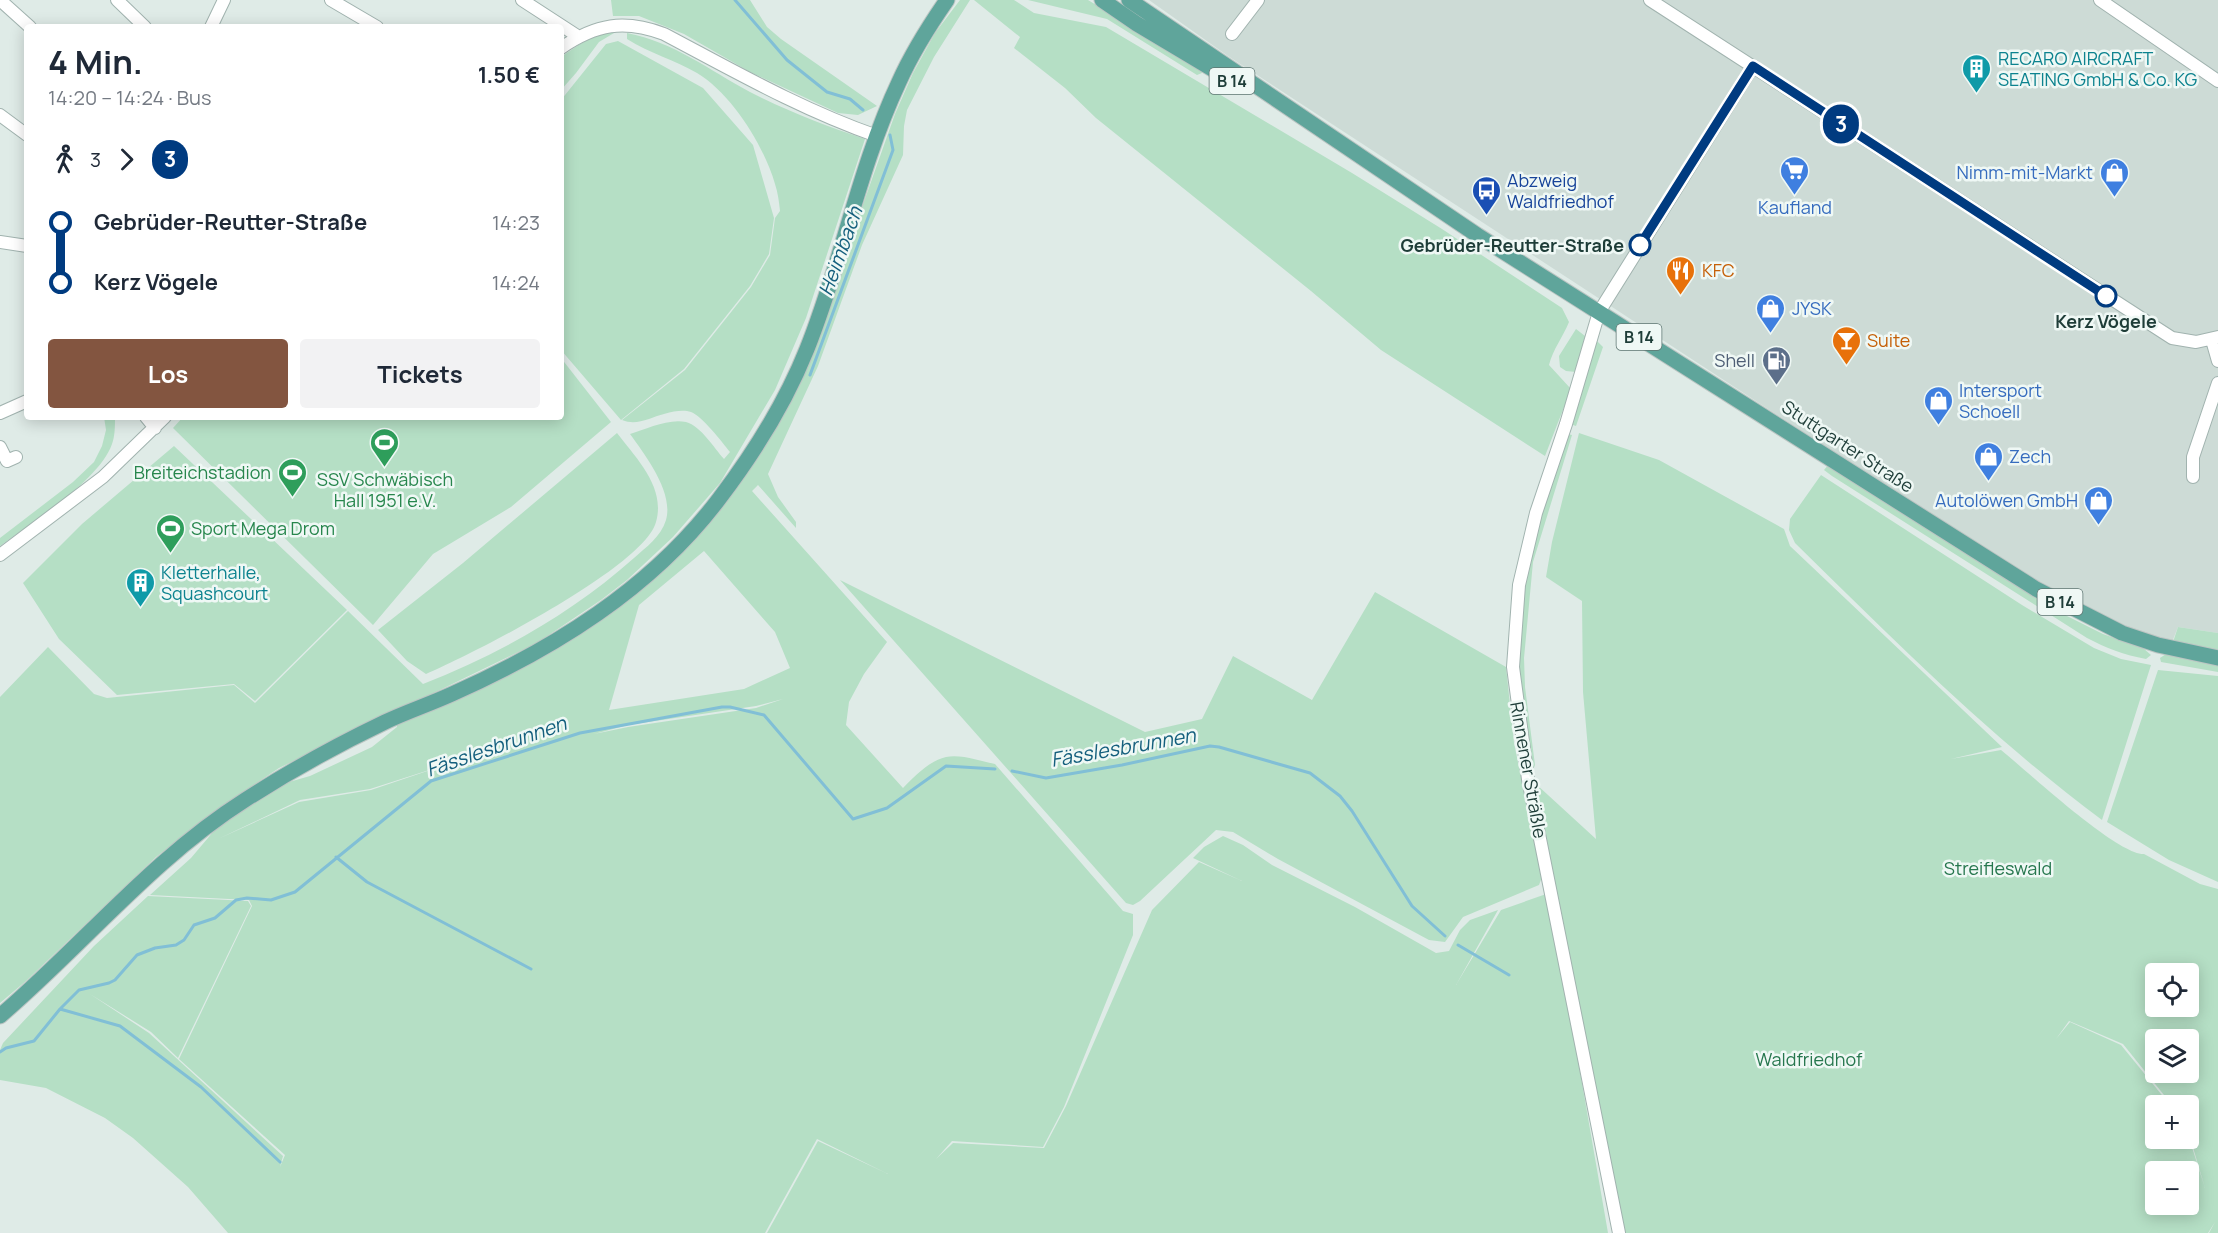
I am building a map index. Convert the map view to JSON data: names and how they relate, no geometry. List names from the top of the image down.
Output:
{
  "streets": {
    "main road": ["B 14", "Stuttgarter Straße"],
    "street": ["Rinnener Sträßle"]
  },
  "crossings": [
    ["Stuttgarter Straße", "Rinnener Sträßle"]
  ],
  "water": ["Heimbach", "Fässlesbrunnen"],
  "parks": ["Streifleswald", "Waldfriedhof"],
  "places": {
    "building": ["RECARO AIRCRAFT SEATING GmbH & Co. KG", "Kletterhalle, Squashcourt"],
    "supermarket": ["Kaufland"],
    "shop": [
      "Nimm-mit-Markt",
      "JYSK",
      "Intersport Schoell",
      "Zech",
      "Autolöwen GmbH"
    ],
    "bus stop": ["Abzweig Waldfriedhof"],
    "other": ["Gebrüder-Reutter-Straße", "Kerz Vögele"],
    "restaurant": ["KFC"],
    "bar": ["Suite"],
    "fuel station": ["Shell"],
    "sports": ["SSV Schwäbisch Hall 1951 e.V.", "Breiteichstadion", "Sport Mega Drom"]
  },
  "lines": ["bus line 3"],
  "page": {
    "on_map": "3",
    "heading": ["4 Min.", "14:20 – 14:24 · Bus", "1.50 €"],
    "legs": ["3", "3"],
    "list": [
      {
        "name": "Gebrüder-Reutter-Straße",
        "value": "14:23"
      },
      {
        "name": "Kerz Vögele",
        "value": "14:24"
      }
    ],
    "buttons": ["Los", "Tickets"],
    "map_buttons": ["+", "−"]
  }
}
